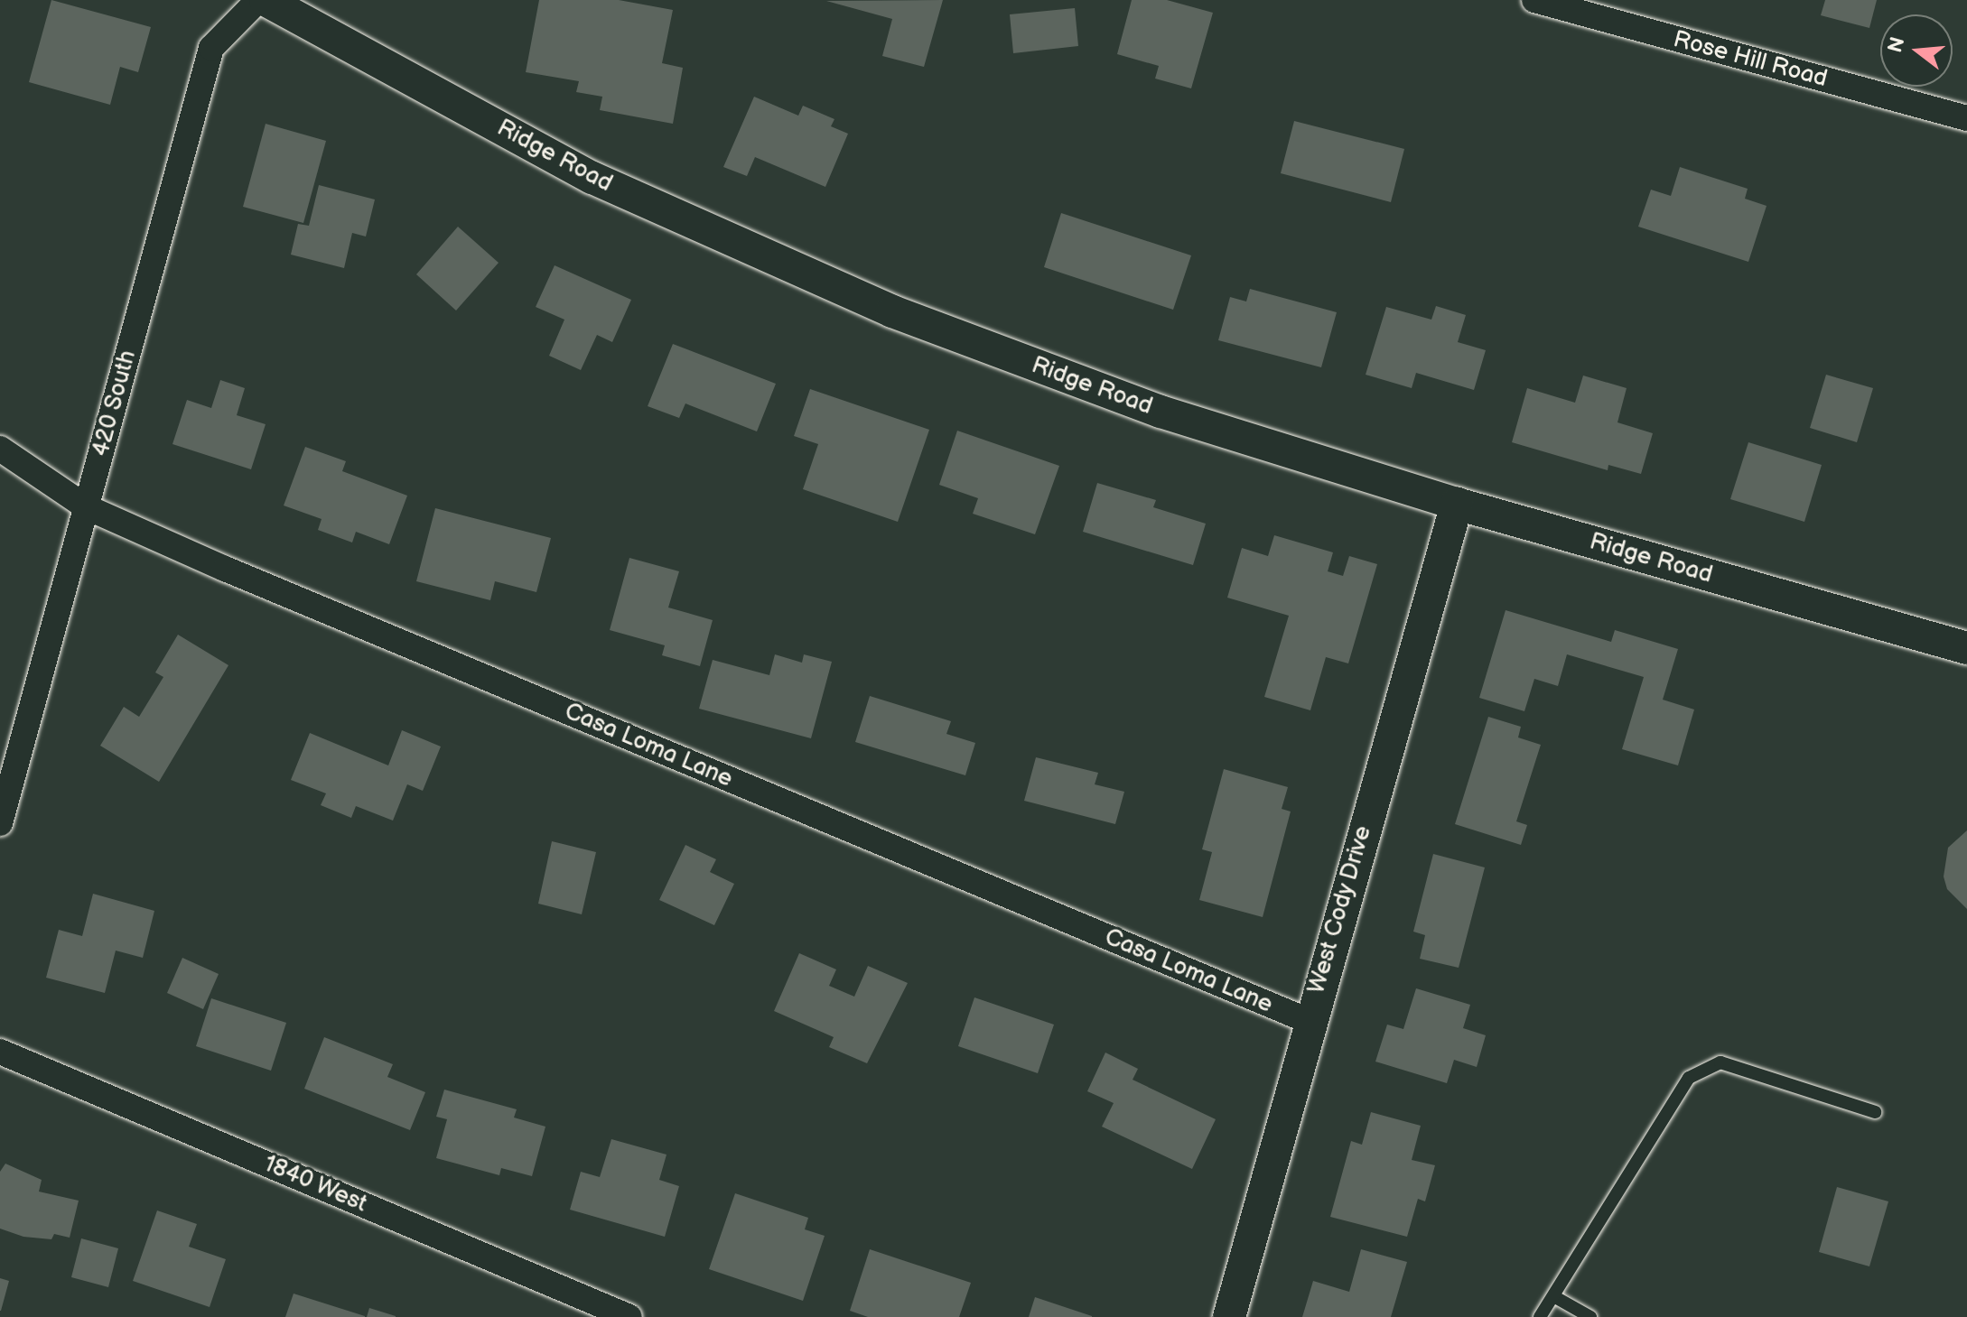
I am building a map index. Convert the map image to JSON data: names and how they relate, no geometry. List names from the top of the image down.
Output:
{
  "streets": {
    "street": [
      "Rose Hill Road",
      "Ridge Road",
      "420 South",
      "Casa Loma Lane",
      "West Cody Drive",
      "1840 West"
    ]
  },
  "crossings": [
    ["Ridge Road", "West Cody Drive"],
    ["420 South", "Casa Loma Lane"],
    ["Casa Loma Lane", "West Cody Drive"]
  ],
  "north": "left"
}
